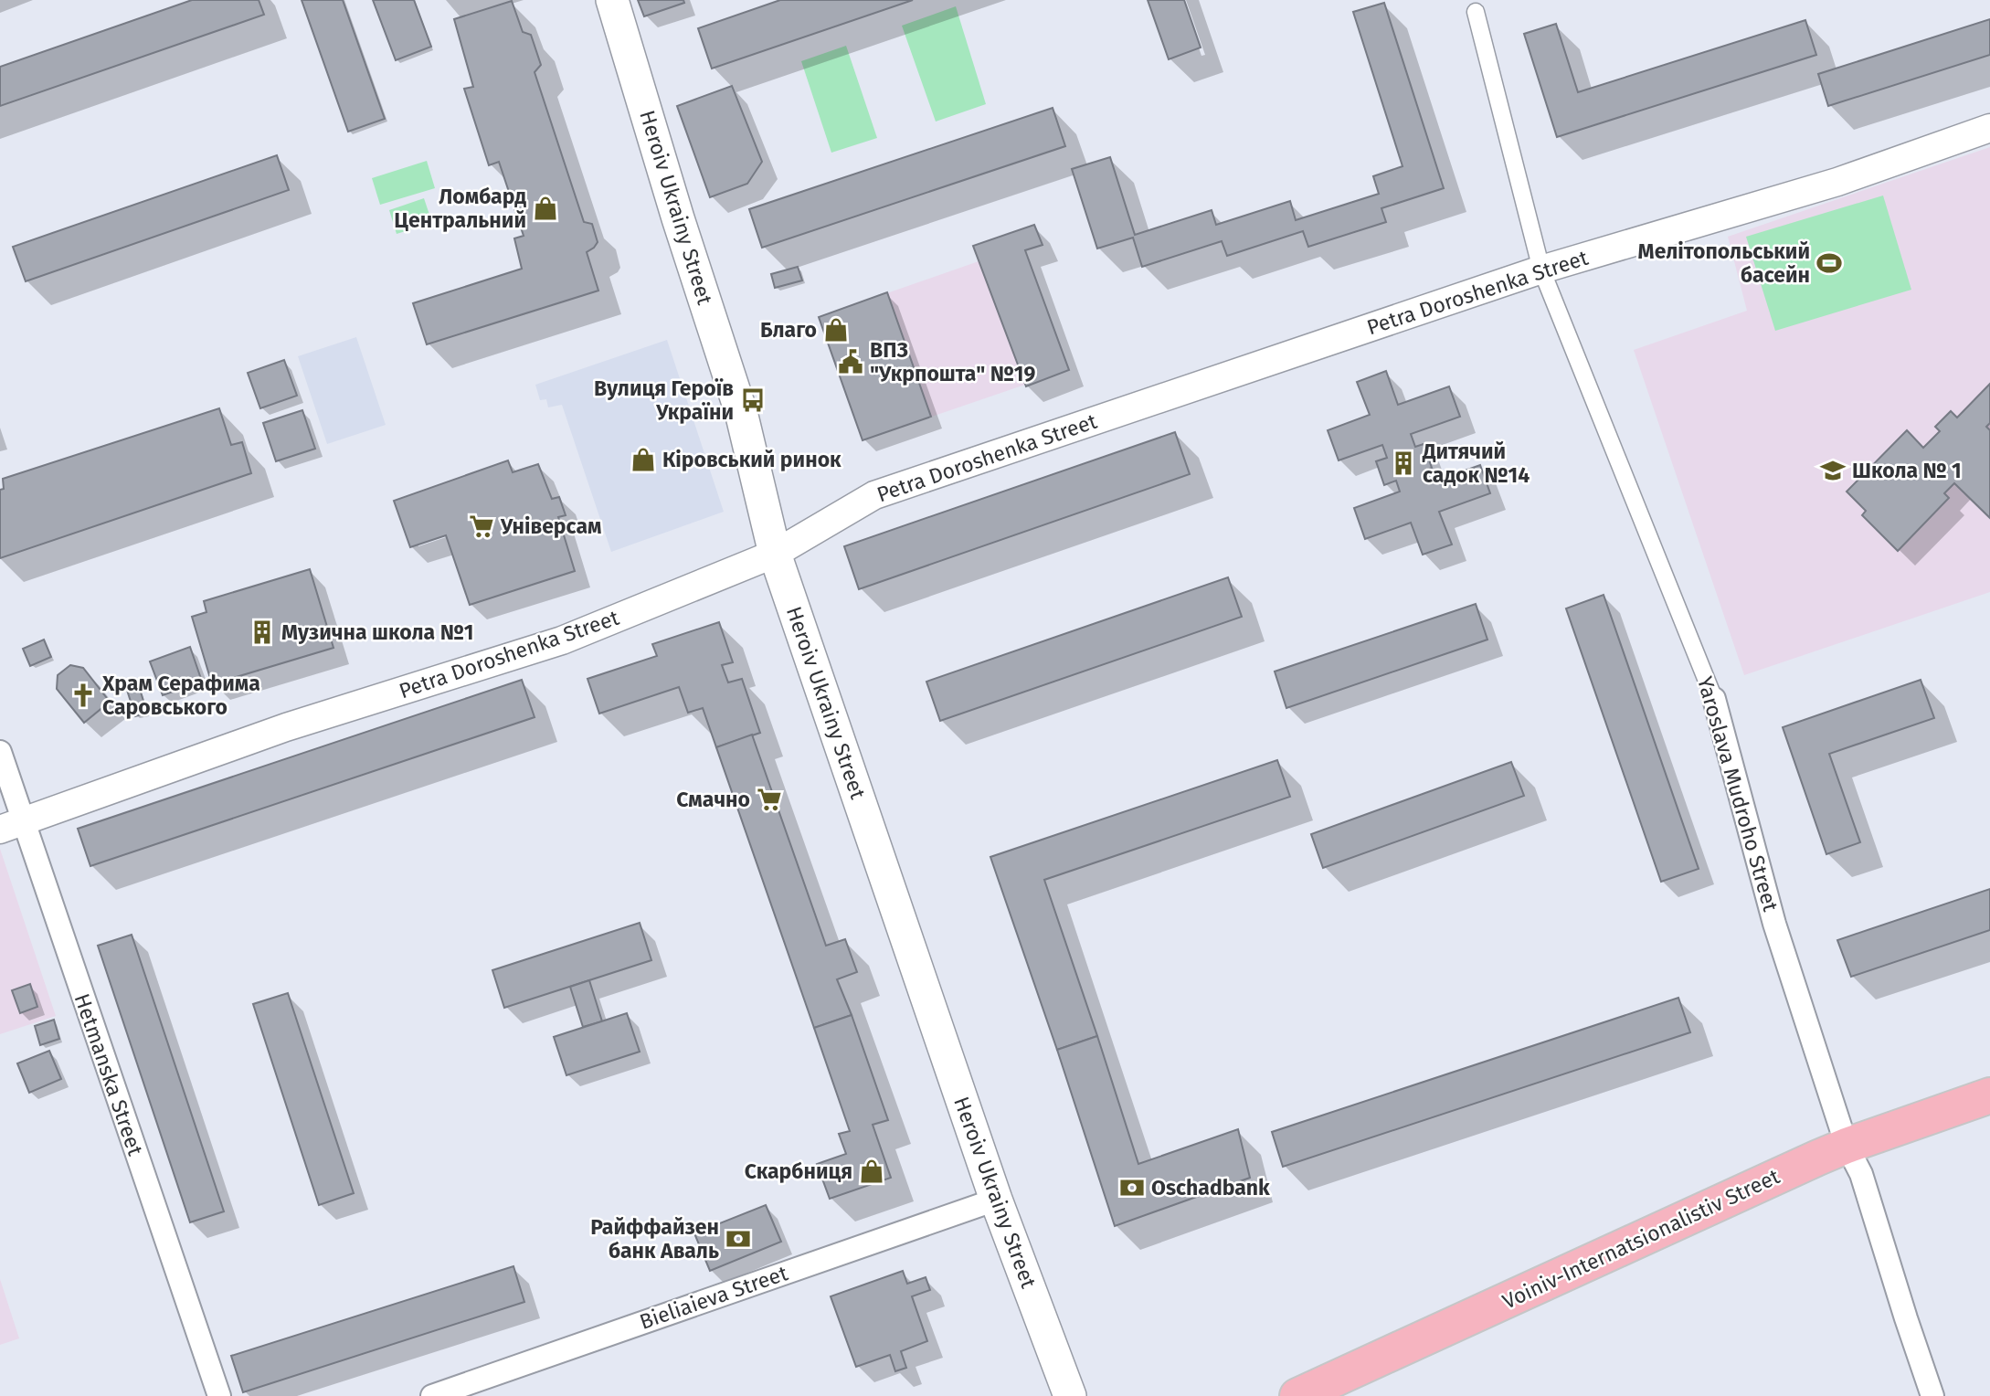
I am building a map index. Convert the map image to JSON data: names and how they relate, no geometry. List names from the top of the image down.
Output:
{
  "streets": {
    "highway": ["Voiniv-Internatsionalistiv Street"],
    "main road": ["Heroiv Ukrainy Street"],
    "street": [
      "Petra Doroshenka Street",
      "Yaroslava Mudroho Street",
      "Hetmanska Street",
      "Bieliaieva Street"
    ]
  },
  "crossings": [
    ["Heroiv Ukrainy Street", "Petra Doroshenka Street"],
    ["Heroiv Ukrainy Street", "Bieliaieva Street"],
    ["Petra Doroshenka Street", "Yaroslava Mudroho Street"],
    ["Petra Doroshenka Street", "Hetmanska Street"],
    ["Yaroslava Mudroho Street", "Voiniv-Internatsionalistiv Street"]
  ],
  "places": {
    "shop": [
      "Ломбард Центральний",
      "Благо",
      "Кіровський ринок",
      "Скарбниця"
    ],
    "sports": ["Мелітопольський басейн"],
    "public building": ["ВПЗ \"Укрпошта\" №19"],
    "bus stop": ["Вулиця Героїв України"],
    "building": ["Дитячий садок №14", "Музична школа №1"],
    "school or university": ["Школа № 1"],
    "supermarket": ["Універсам", "Смачно"],
    "church": ["Храм Серафима Саровського"],
    "bank": ["Oschadbank", "Райффайзен банк Аваль"]
  }
}
